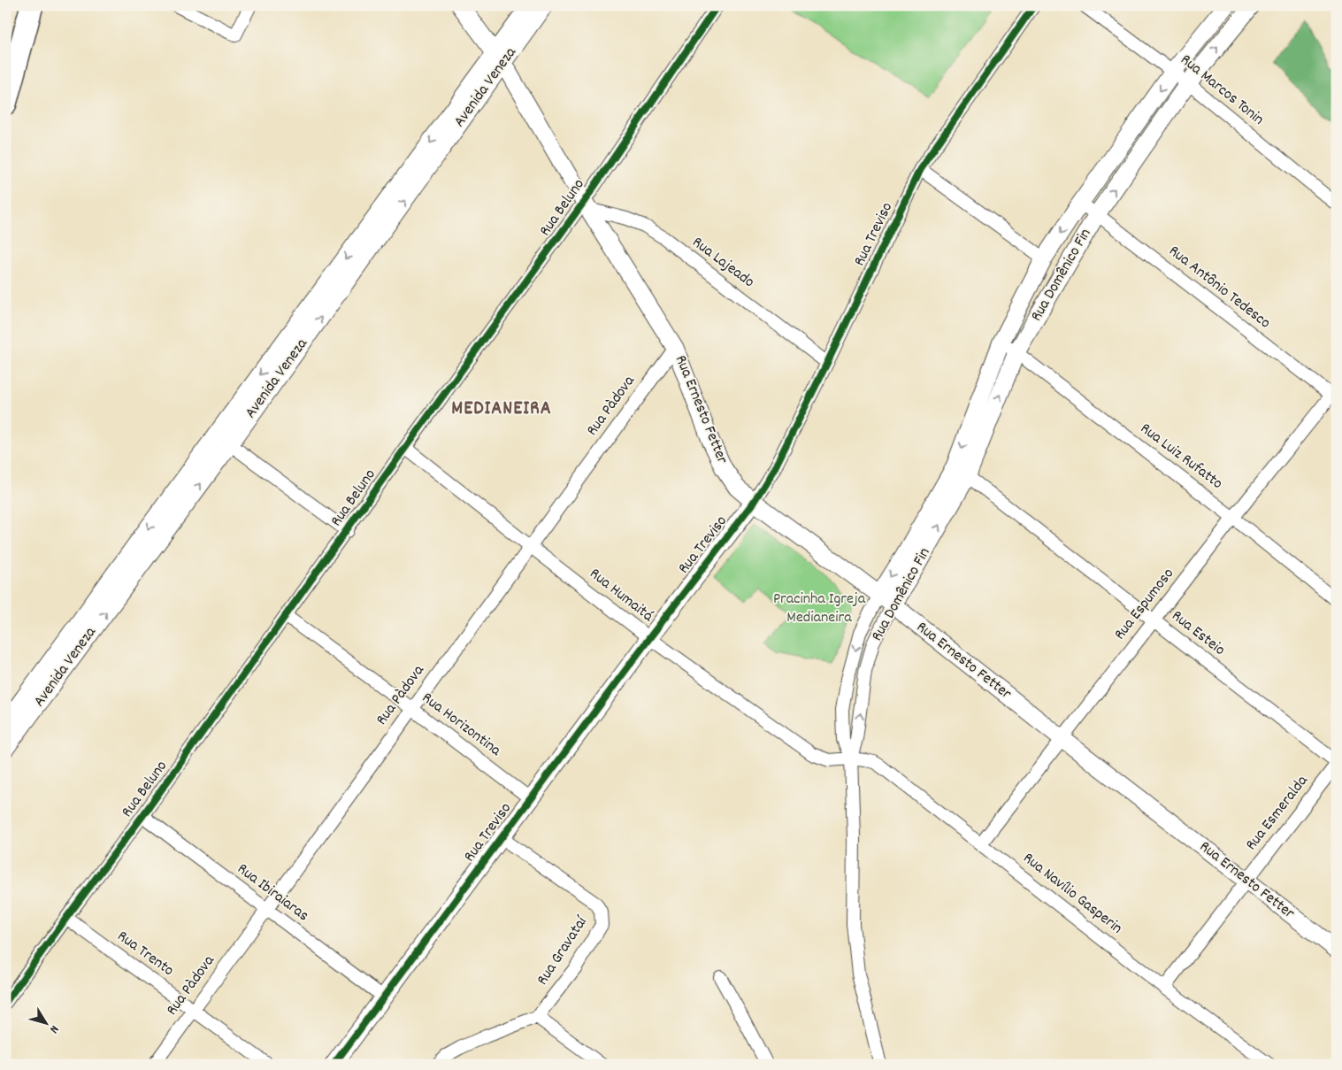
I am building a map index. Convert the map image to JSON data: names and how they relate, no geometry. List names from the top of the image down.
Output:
{
  "streets": {
    "main road": [
      "Avenida Veneza",
      "Rua Treviso",
      "Rua Domênico Fin",
      "Rua Ernesto Fetter"
    ],
    "street": [
      "Rua Marcos Tonin",
      "Rua Beluno",
      "Rua Lajeado",
      "Rua Antônio Tedesco",
      "Rua Pàdova",
      "Rua Luiz Rufatto",
      "Rua Humaitá",
      "Rua Espumoso",
      "Rua Esteio",
      "Rua Horizontina",
      "Rua Esmeralda",
      "Rua Ibiraiaras",
      "Rua Navílio Gasperin",
      "Rua Gravataí",
      "Rua Trento"
    ]
  },
  "crossings": [
    ["Avenida Veneza", "Rua Ernesto Fetter"],
    ["Rua Marcos Tonin", "Rua Domênico Fin"],
    ["Rua Beluno", "Rua Lajeado"],
    ["Rua Beluno", "Rua Ernesto Fetter"],
    ["Rua Beluno", "Rua Humaitá"],
    ["Rua Beluno", "Rua Horizontina"],
    ["Rua Beluno", "Rua Ibiraiaras"],
    ["Rua Beluno", "Rua Trento"],
    ["Rua Treviso", "Rua Lajeado"],
    ["Rua Treviso", "Rua Ernesto Fetter"],
    ["Rua Treviso", "Rua Humaitá"],
    ["Rua Treviso", "Rua Horizontina"],
    ["Rua Treviso", "Rua Ibiraiaras"],
    ["Rua Treviso", "Rua Gravataí"],
    ["Rua Lajeado", "Rua Ernesto Fetter"],
    ["Rua Domênico Fin", "Rua Antônio Tedesco"],
    ["Rua Domênico Fin", "Rua Ernesto Fetter"],
    ["Rua Domênico Fin", "Rua Luiz Rufatto"],
    ["Rua Domênico Fin", "Rua Humaitá"],
    ["Rua Domênico Fin", "Rua Esteio"],
    ["Rua Domênico Fin", "Rua Navílio Gasperin"],
    ["Rua Antônio Tedesco", "Rua Espumoso"],
    ["Rua Pàdova", "Rua Ernesto Fetter"],
    ["Rua Pàdova", "Rua Humaitá"],
    ["Rua Pàdova", "Rua Horizontina"],
    ["Rua Pàdova", "Rua Ibiraiaras"],
    ["Rua Pàdova", "Rua Trento"],
    ["Rua Ernesto Fetter", "Rua Espumoso"],
    ["Rua Ernesto Fetter", "Rua Esmeralda"],
    ["Rua Luiz Rufatto", "Rua Espumoso"],
    ["Rua Humaitá", "Rua Navílio Gasperin"],
    ["Rua Espumoso", "Rua Esteio"],
    ["Rua Espumoso", "Rua Navílio Gasperin"],
    ["Rua Esteio", "Rua Esmeralda"],
    ["Rua Esmeralda", "Rua Navílio Gasperin"]
  ],
  "districts": ["MEDIANEIRA"],
  "parks": ["Pracinha Igreja Medianeira"],
  "north": "bottom right"
}
